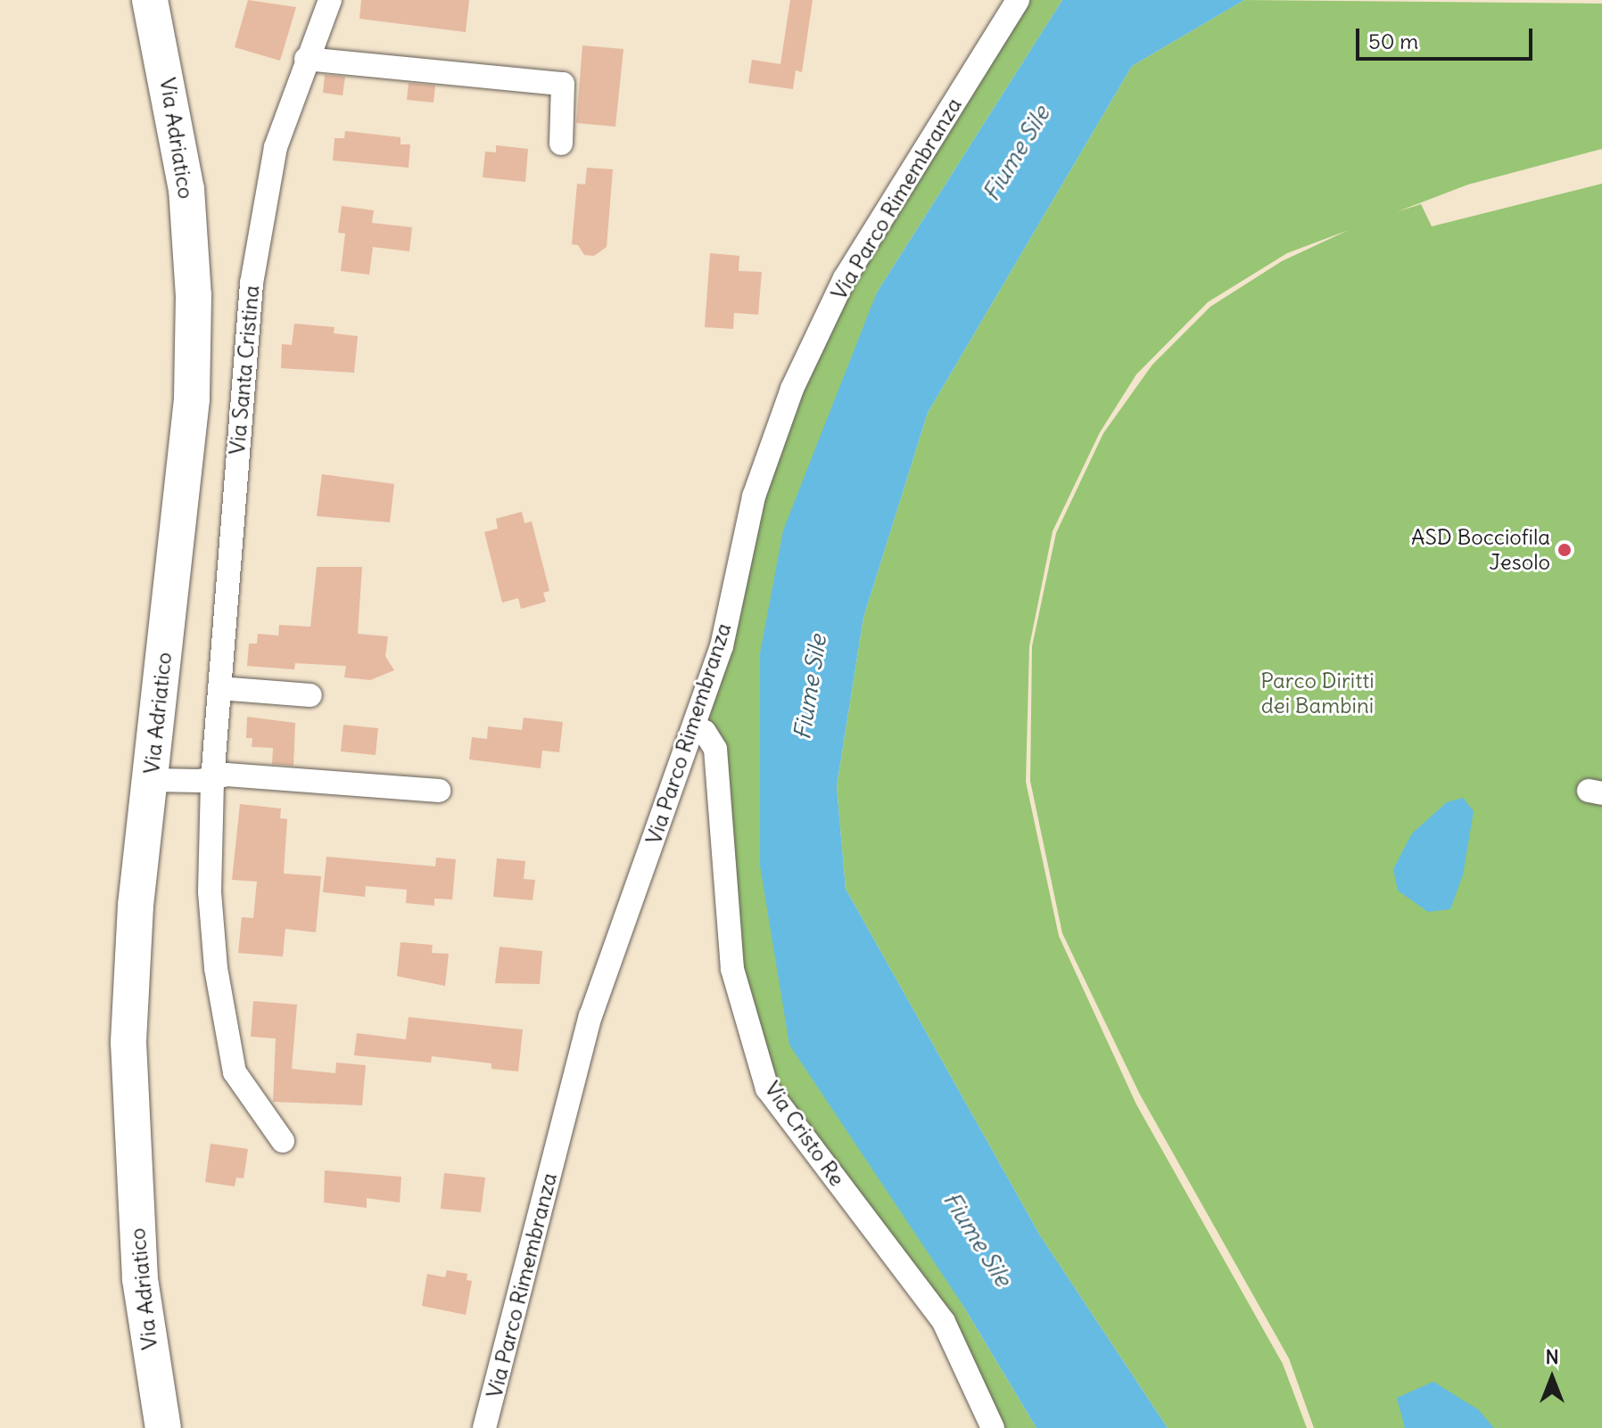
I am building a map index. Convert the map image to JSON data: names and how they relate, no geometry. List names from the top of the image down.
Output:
{
  "streets": {
    "main road": ["Via Adriatico"],
    "street": ["Via Parco Rimembranza", "Via Santa Cristina", "Via Cristo Re"]
  },
  "crossings": [
    ["Via Parco Rimembranza", "Via Cristo Re"]
  ],
  "water": ["Fiume Sile"],
  "parks": ["Parco Diritti dei Bambini"],
  "places": ["ASD Bocciofila Jesolo"],
  "scale_bar": "50 m",
  "north": "top"
}
